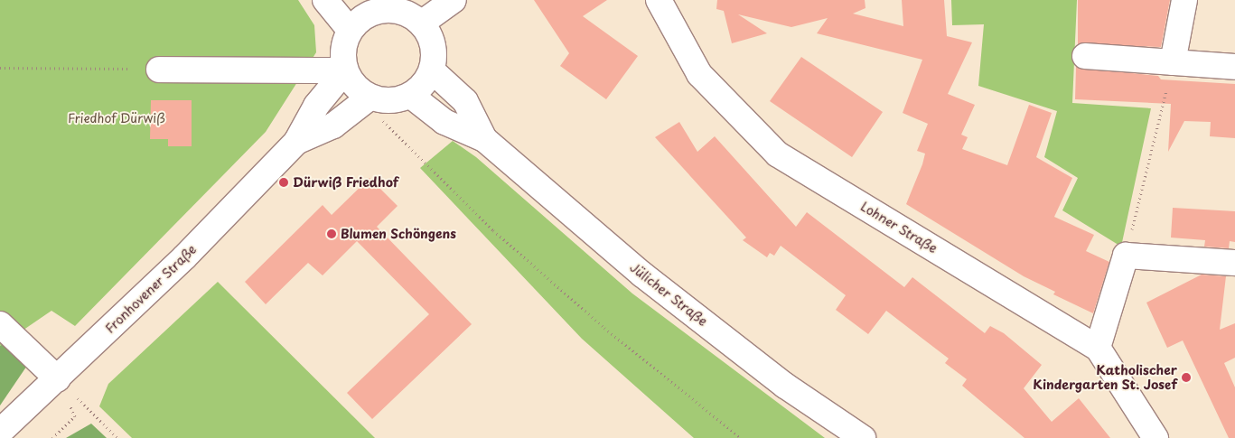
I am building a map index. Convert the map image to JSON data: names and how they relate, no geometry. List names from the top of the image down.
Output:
{
  "streets": {
    "street": ["Lohner Straße", "Fronhovener Straße", "Jülicher Straße"]
  },
  "crossings": [
    ["Fronhovener Straße", "Jülicher Straße"]
  ],
  "parks": ["Friedhof Dürwiß"],
  "places": ["Dürwiß Friedhof", "Blumen Schöngens", "Katholischer Kindergarten St. Josef"]
}
